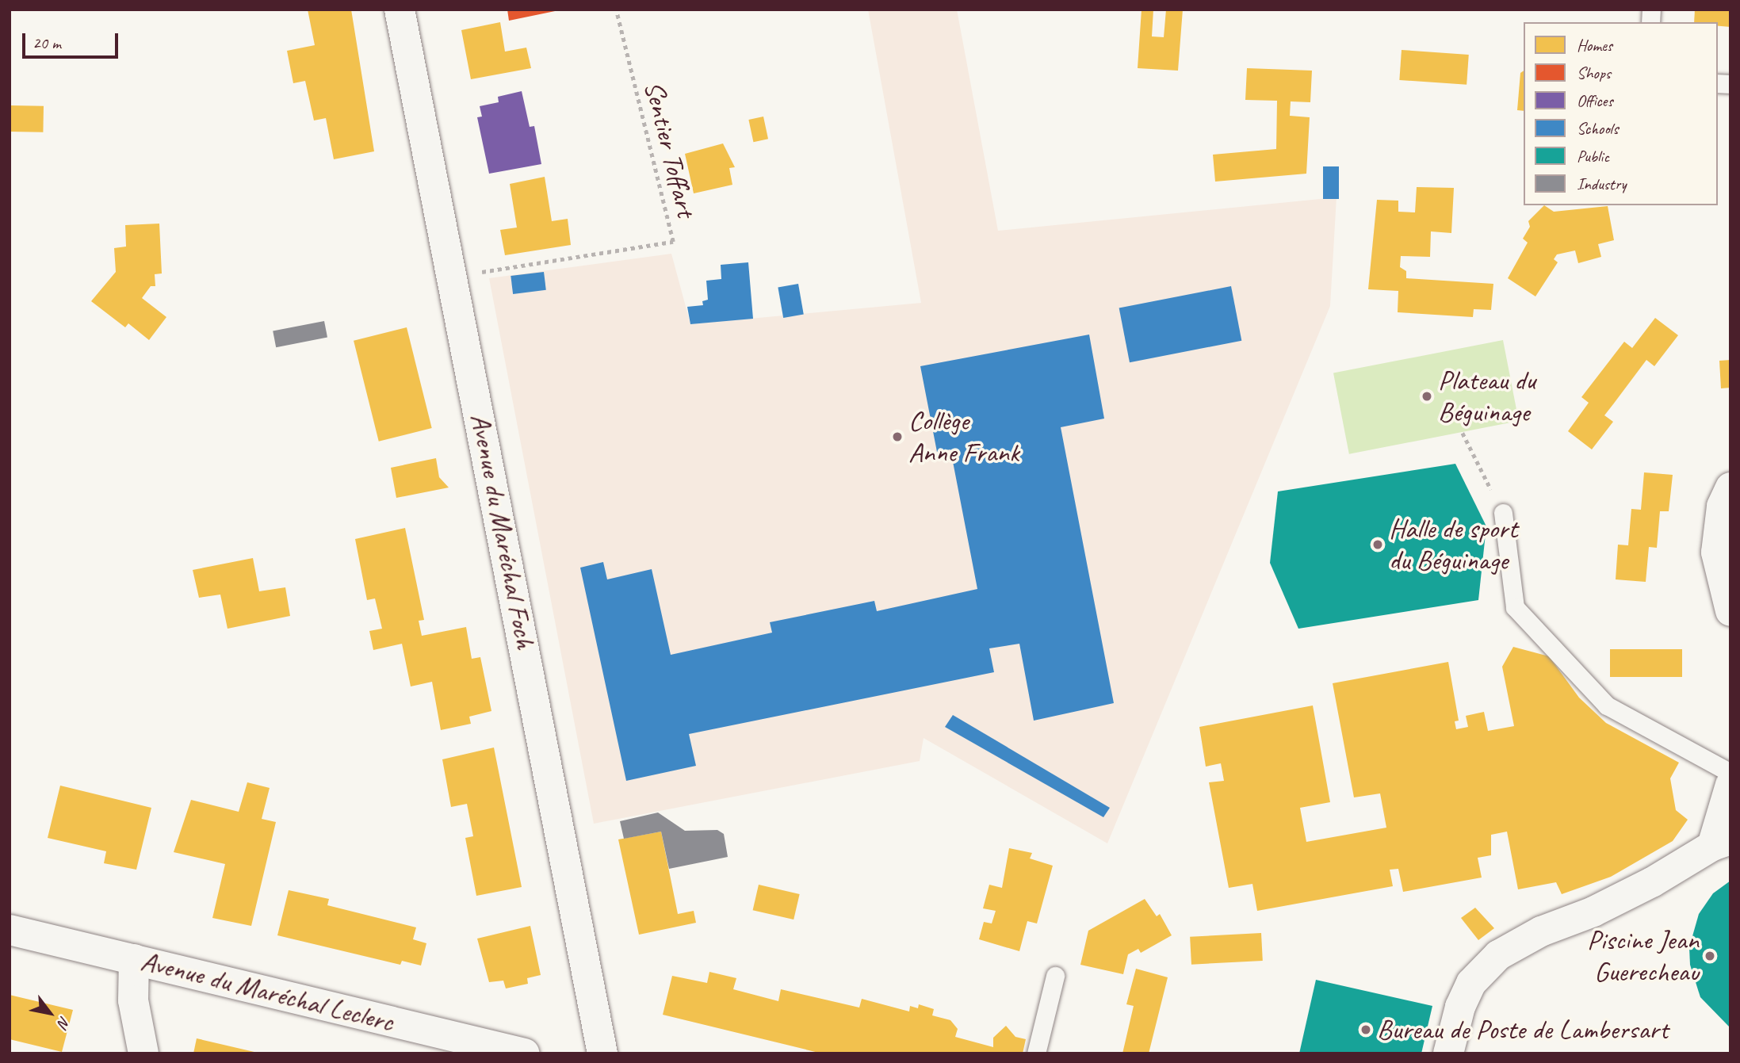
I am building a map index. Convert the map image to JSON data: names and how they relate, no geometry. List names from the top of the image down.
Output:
{
  "streets": {
    "street": ["Avenue du Maréchal Foch", "Avenue du Maréchal Leclerc"],
    "path": ["Sentier Toffart"]
  },
  "crossings": [
    ["Sentier Toffart", "Avenue du Maréchal Foch"]
  ],
  "places": [
    "Plateau du Béguinage",
    "Collège Anne Frank",
    "Halle de sport du Béguinage",
    "Piscine Jean Guerecheau",
    "Bureau de Poste de Lambersart"
  ],
  "legend": [
    "Homes",
    "Shops",
    "Offices",
    "Schools",
    "Public",
    "Industry"
  ],
  "scale_bar": "20 m",
  "north": "bottom right"
}
